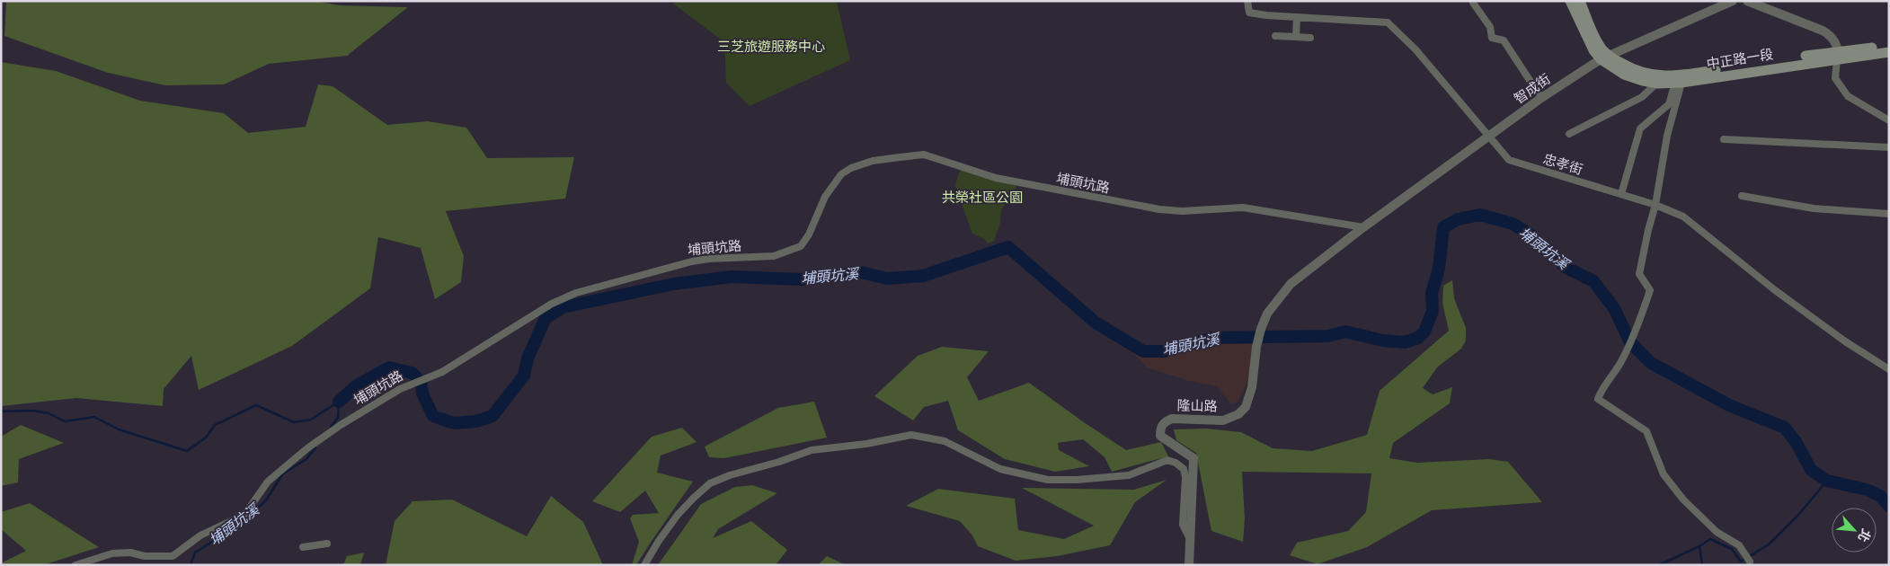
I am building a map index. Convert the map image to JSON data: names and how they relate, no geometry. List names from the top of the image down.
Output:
{
  "streets": {
    "main road": ["中正路一段"],
    "street": [
      "智成街",
      "忠孝街",
      "埔頭坑路",
      "隆山路"
    ]
  },
  "crossings": [
    ["中正路一段", "智成街"],
    ["智成街", "忠孝街"],
    ["智成街", "埔頭坑路"],
    ["智成街", "隆山路"],
    ["埔頭坑路", "隆山路"]
  ],
  "water": ["埔頭坑溪"],
  "parks": ["三芝旅遊服務中心", "共榮社區公園"],
  "north": "bottom right"
}
